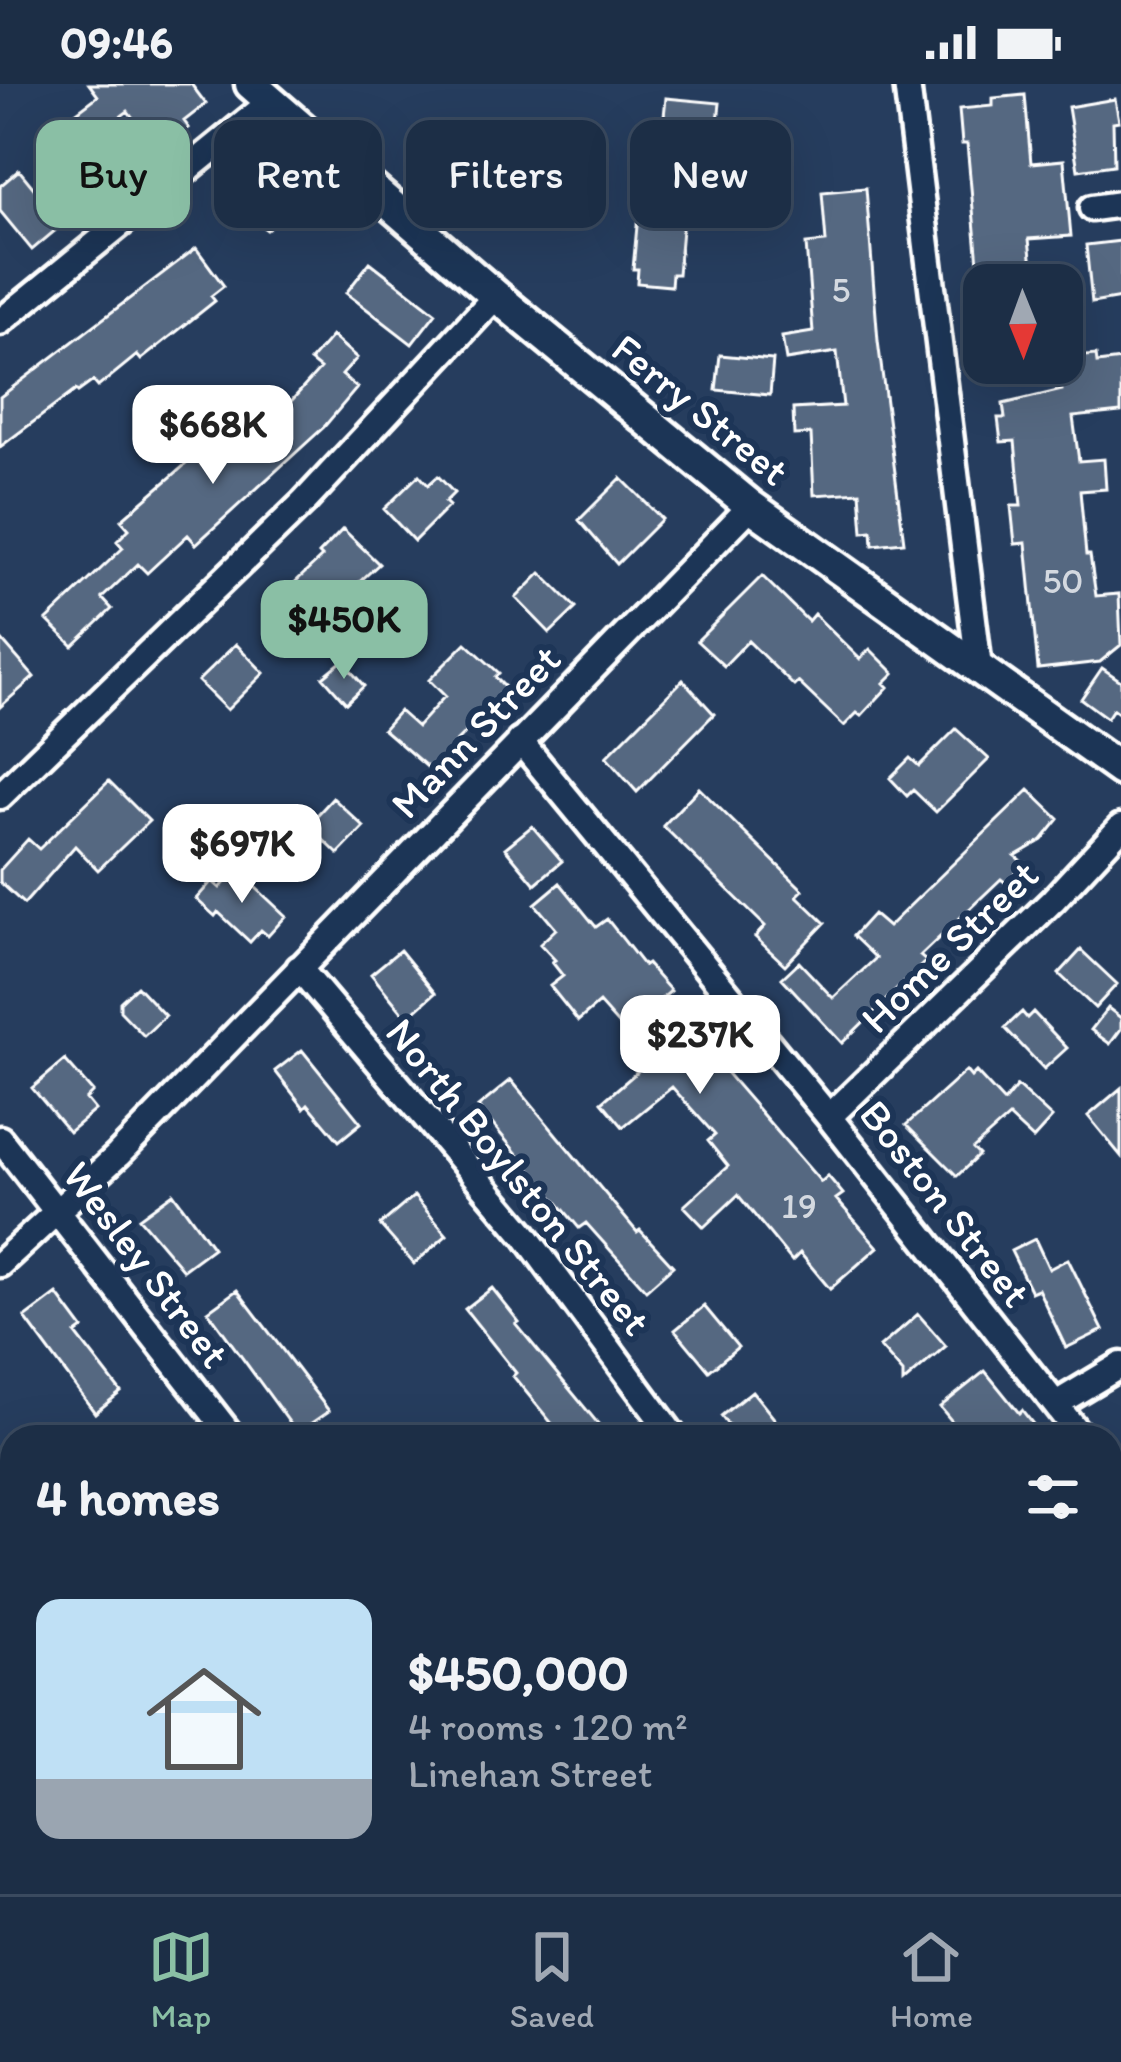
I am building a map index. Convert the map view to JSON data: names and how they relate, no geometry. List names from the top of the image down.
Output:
{
  "streets": {
    "street": [
      "Ferry Street",
      "Mann Street",
      "Home Street",
      "North Boylston Street",
      "Boston Street",
      "Wesley Street"
    ]
  },
  "crossings": [
    ["Ferry Street", "Mann Street"],
    ["Mann Street", "North Boylston Street"],
    ["Mann Street", "Boston Street"],
    ["Mann Street", "Wesley Street"],
    ["Home Street", "Boston Street"]
  ],
  "house_numbers": ["5", "50", "19"],
  "north": "bottom",
  "page": {
    "status": "09:46",
    "chip": [
      "Buy",
      "Rent",
      "Filters",
      "New"
    ],
    "price": [
      "$668K",
      "$450K",
      "$697K",
      "$237K"
    ],
    "heading": "4 homes",
    "list": [
      {
        "name": "$450,000",
        "note": "4 rooms · 120 m² · Linehan Street"
      }
    ],
    "tabs": ["Map", "Saved", "Home"]
  }
}
